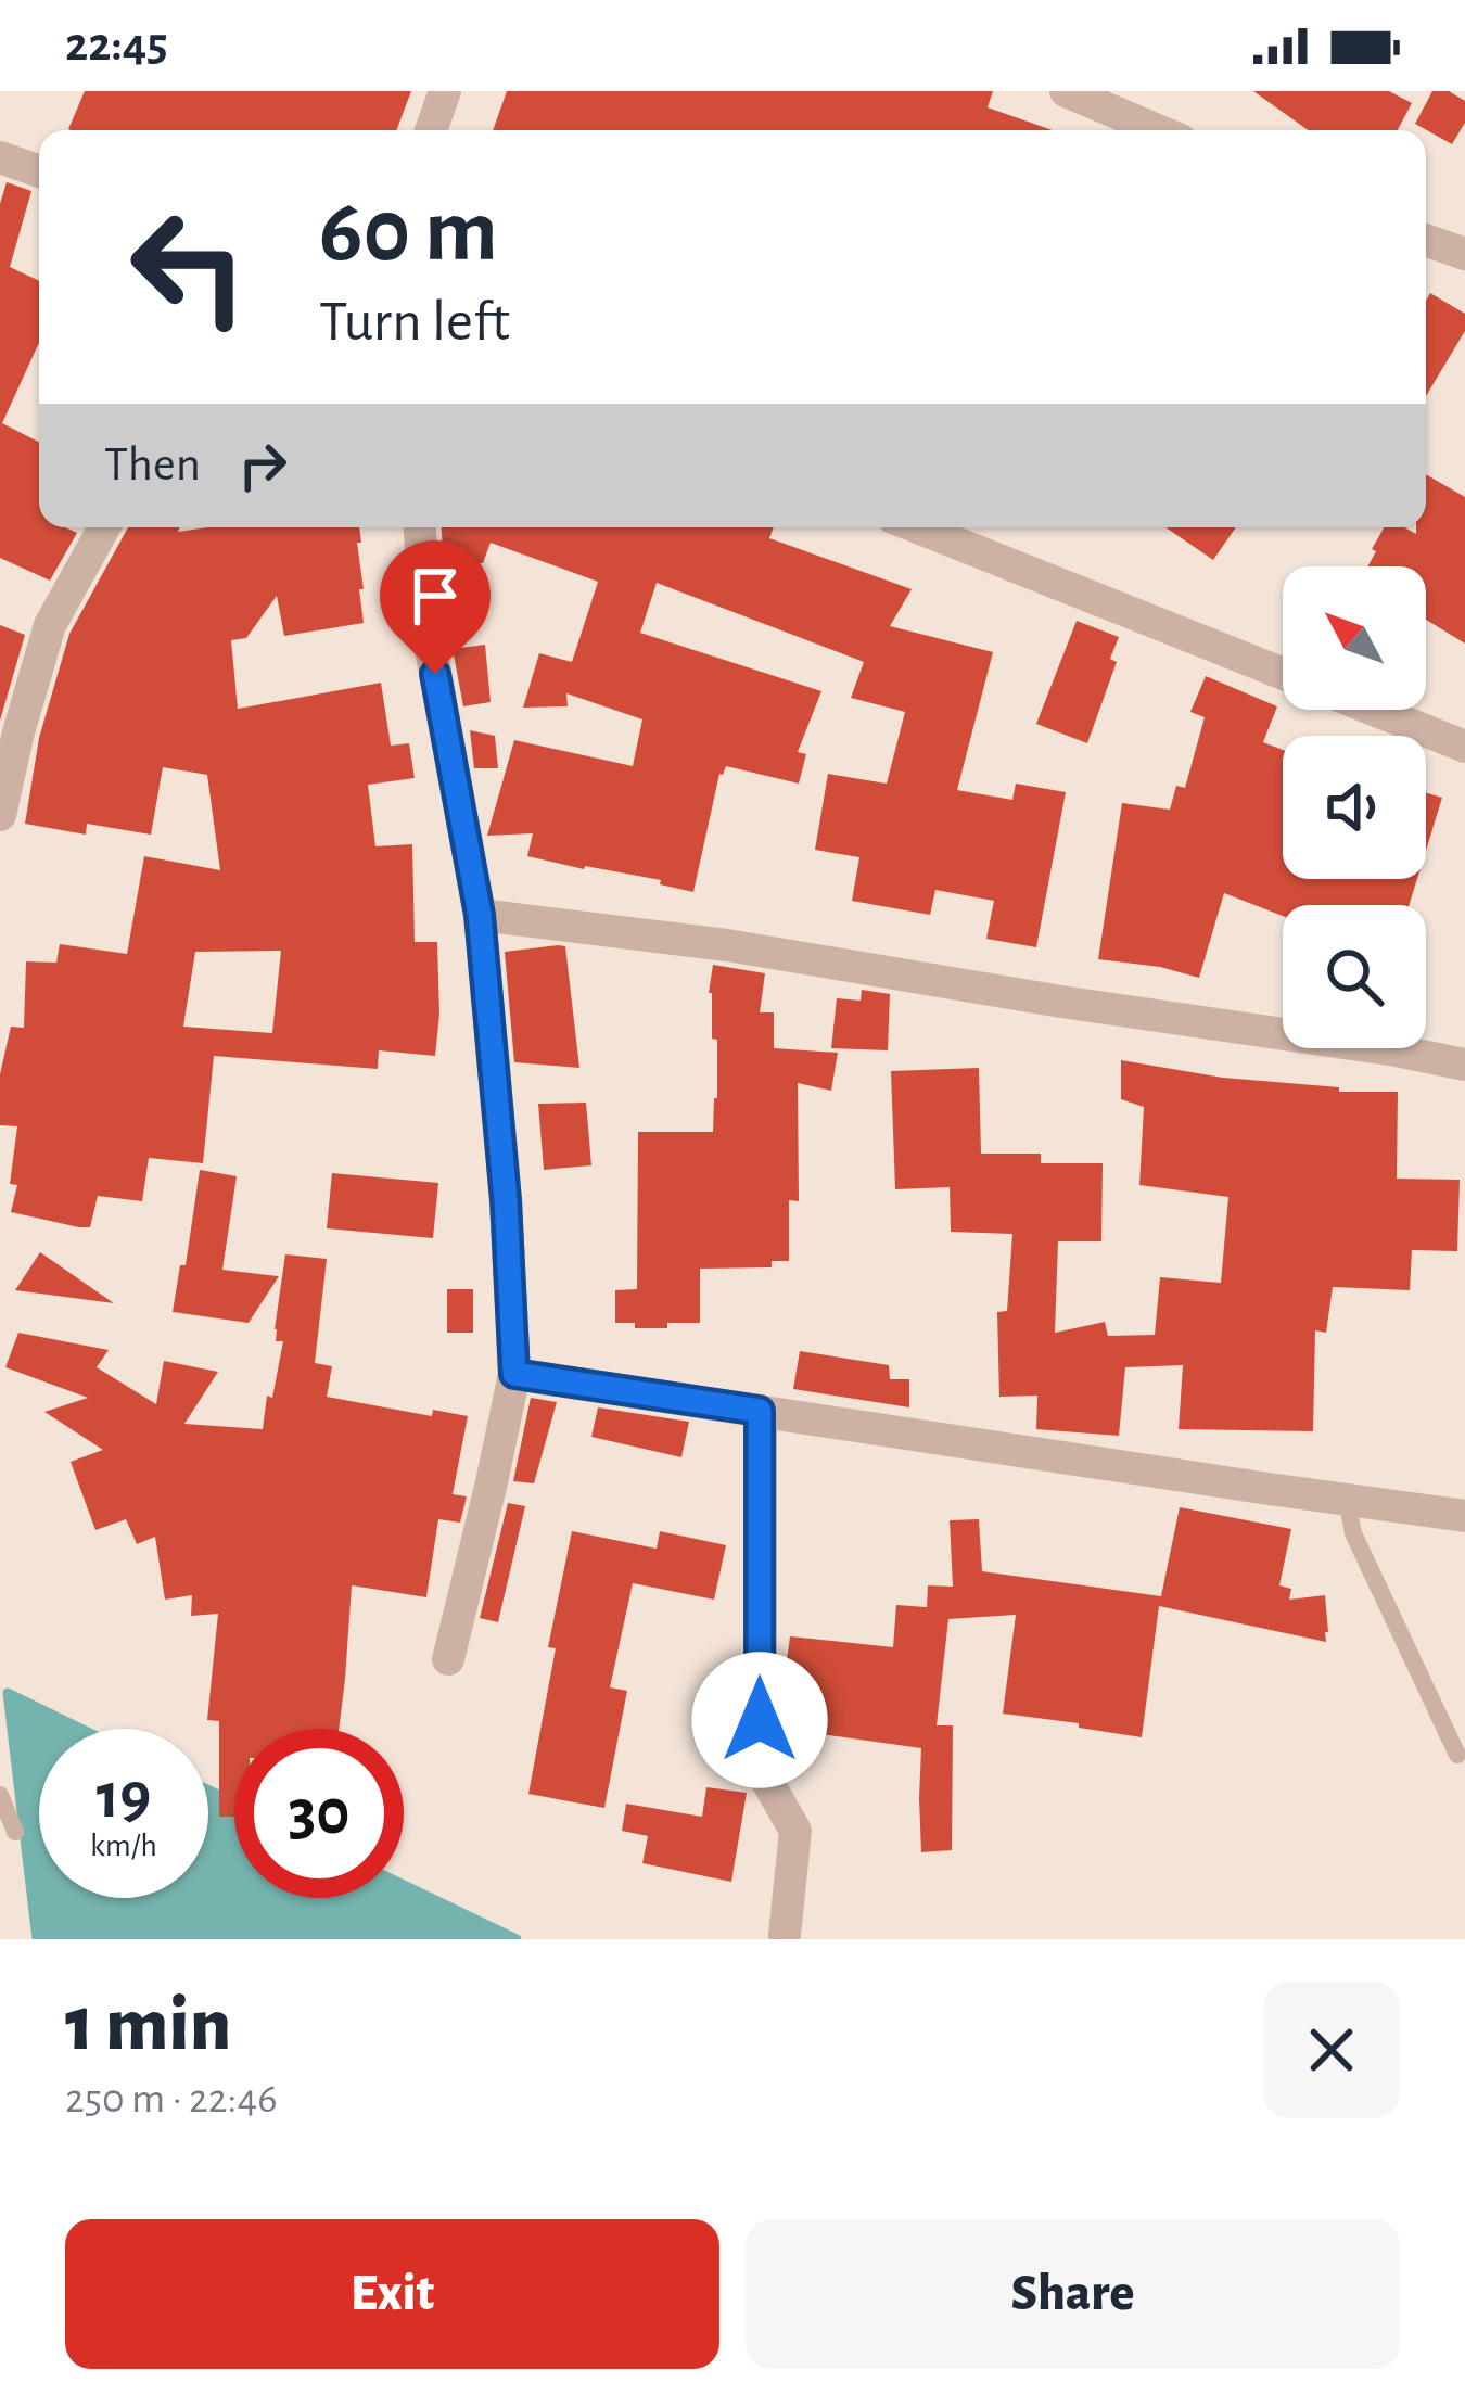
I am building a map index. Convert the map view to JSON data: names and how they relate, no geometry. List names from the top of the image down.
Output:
{
  "north": "top left",
  "page": {
    "status": "22:45",
    "turn": ["60 m", "Turn left"],
    "then": "Then",
    "speed": "19 km/h",
    "limit": "30",
    "heading": ["1 min", "250 m · 22:46"],
    "buttons": ["Exit", "Share"]
  }
}
